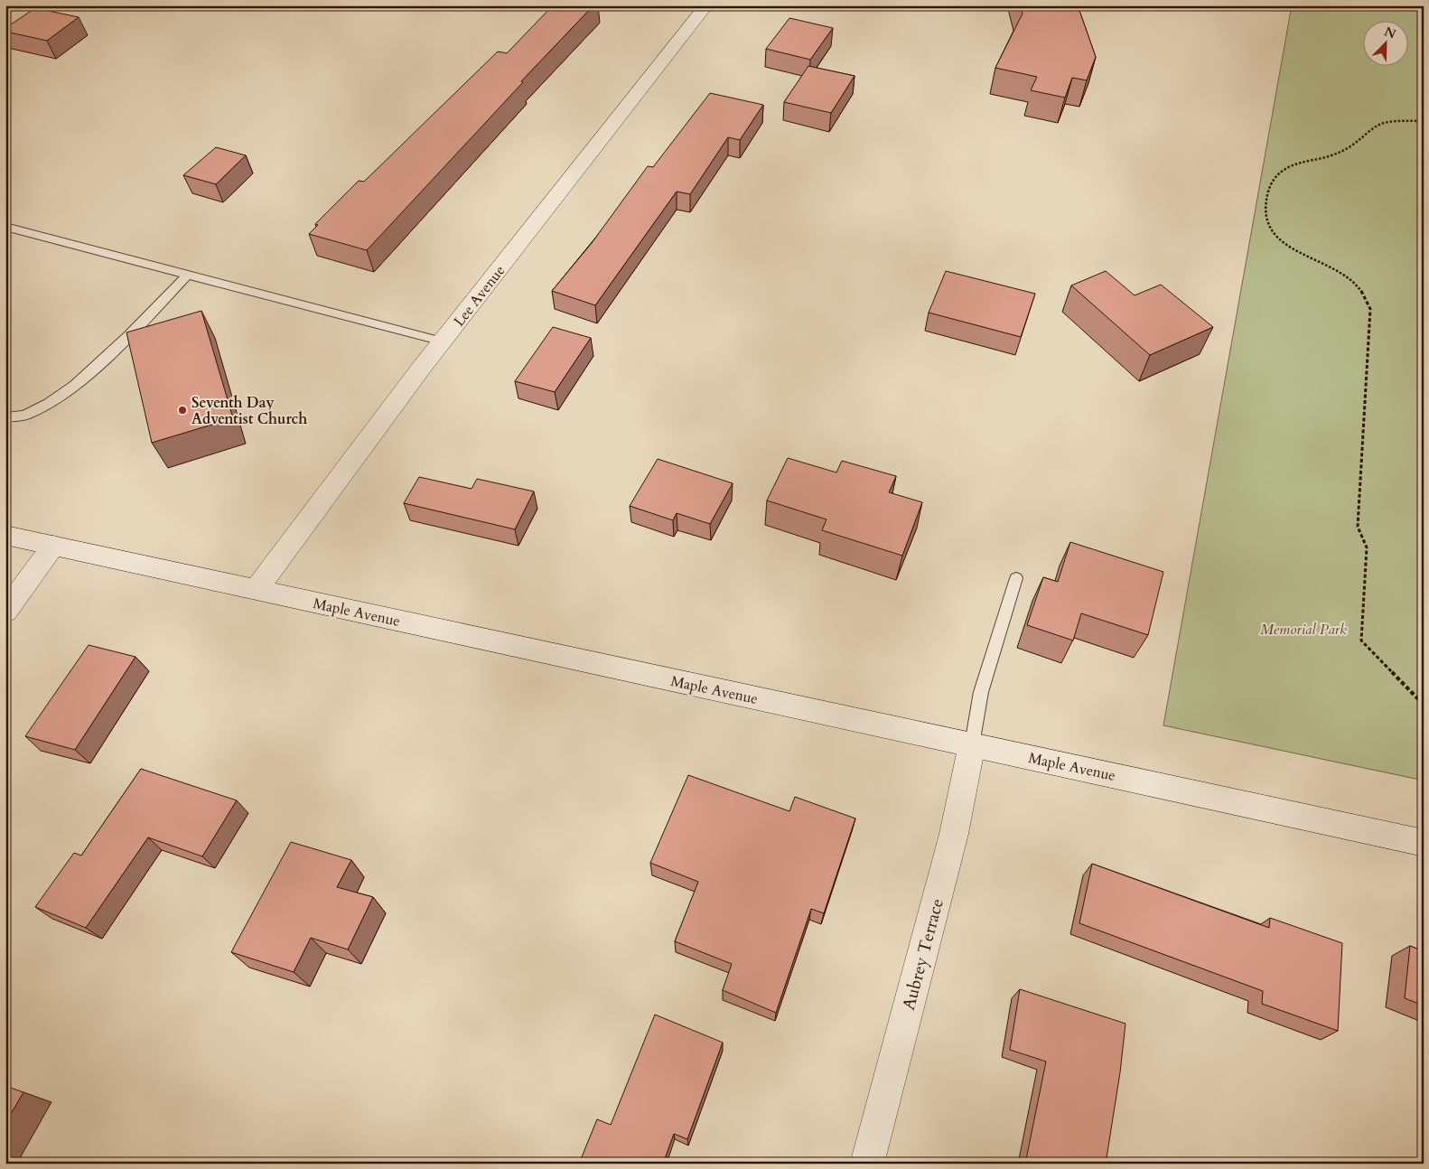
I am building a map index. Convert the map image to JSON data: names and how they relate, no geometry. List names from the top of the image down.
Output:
{
  "streets": {
    "street": ["Lee Avenue", "Maple Avenue", "Aubrey Terrace"]
  },
  "crossings": [
    ["Lee Avenue", "Maple Avenue"],
    ["Maple Avenue", "Aubrey Terrace"]
  ],
  "parks": ["Memorial Park"],
  "places": ["Seventh Day Adventist Church"],
  "north": "top right"
}
